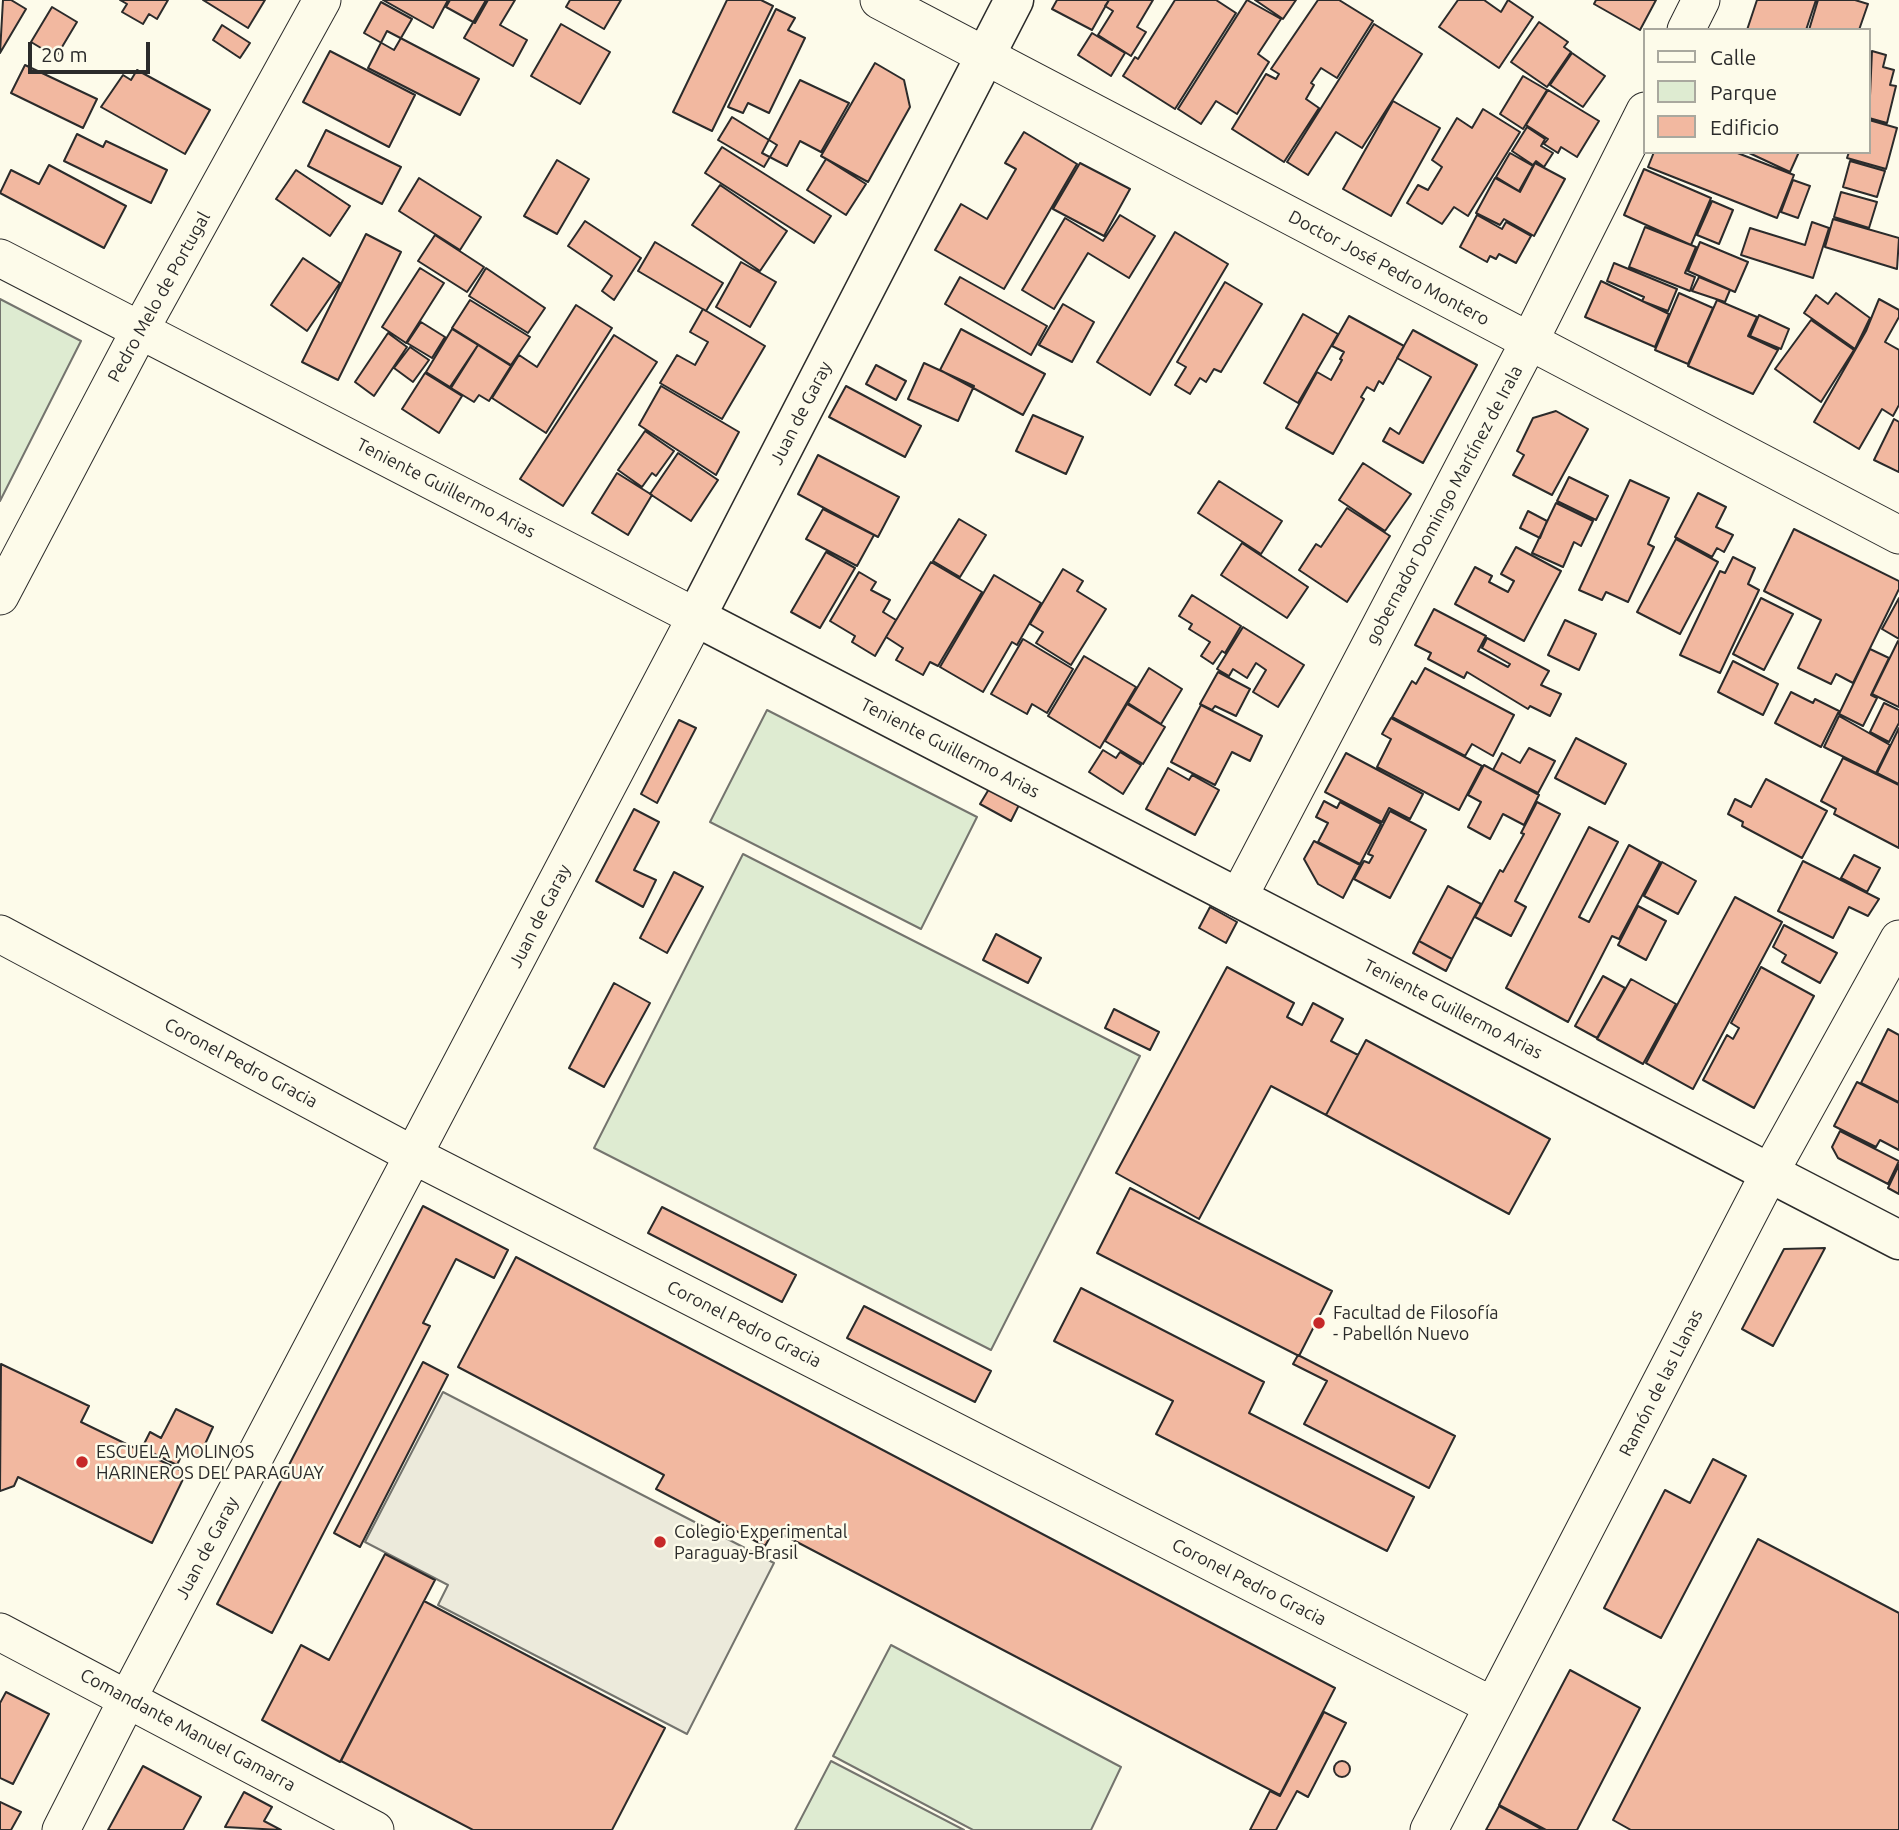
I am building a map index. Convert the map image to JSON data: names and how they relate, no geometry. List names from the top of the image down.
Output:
{
  "streets": {
    "street": [
      "Doctor José Pedro Montero",
      "Pedro Melo de Portugal",
      "Juan de Garay",
      "Teniente Guillermo Arias",
      "gobernador Domingo Martínez de Irala",
      "Coronel Pedro Gracia",
      "Ramón de las Llanas",
      "Comandante Manuel Gamarra"
    ]
  },
  "crossings": [
    ["Doctor José Pedro Montero", "Juan de Garay"],
    ["Doctor José Pedro Montero", "gobernador Domingo Martínez de Irala"],
    ["Pedro Melo de Portugal", "Teniente Guillermo Arias"],
    ["Juan de Garay", "Teniente Guillermo Arias"],
    ["Juan de Garay", "Coronel Pedro Gracia"],
    ["Juan de Garay", "Comandante Manuel Gamarra"],
    ["Teniente Guillermo Arias", "gobernador Domingo Martínez de Irala"],
    ["Teniente Guillermo Arias", "Ramón de las Llanas"],
    ["Coronel Pedro Gracia", "Ramón de las Llanas"]
  ],
  "places": ["Facultad de Filosofía - Pabellón Nuevo", "ESCUELA MOLINOS HARINEROS DEL PARAGUAY", "Colegio Experimental Paraguay-Brasil"],
  "legend": ["Calle", "Parque", "Edificio"],
  "scale_bar": "20 m"
}
